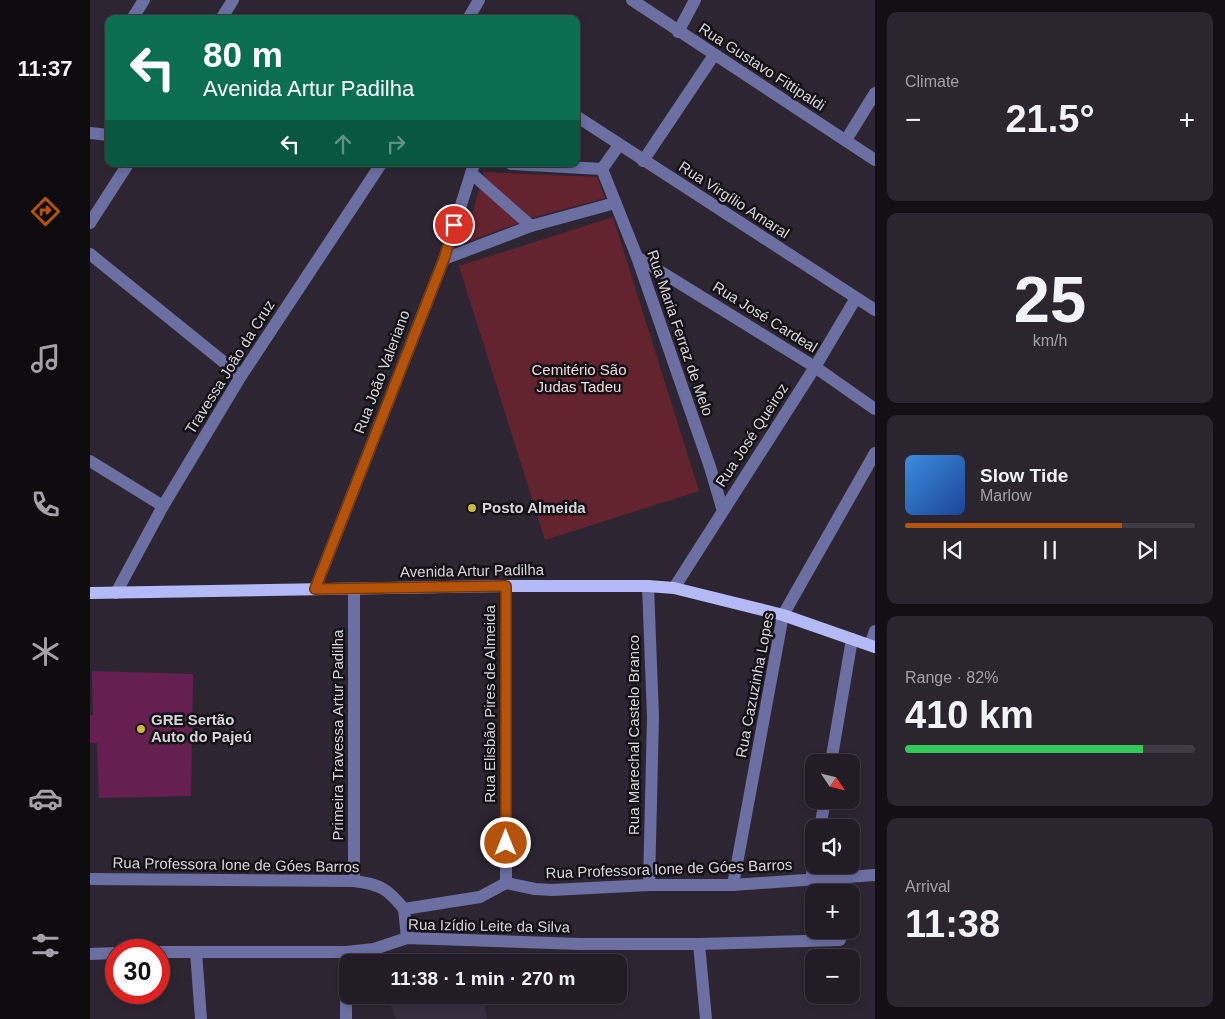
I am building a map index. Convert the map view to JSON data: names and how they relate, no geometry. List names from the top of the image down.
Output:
{
  "streets": {
    "main road": ["Avenida Artur Padilha"],
    "street": [
      "Rua Gustavo Fittipaldi",
      "Rua Virgílio Amaral",
      "Rua José Cardeal",
      "Rua Maria Ferraz de Melo",
      "Travessa João da Cruz",
      "Rua João Valeriano",
      "Rua José Queiroz",
      "Rua Cazuzinha Lopes",
      "Rua Elisbão Pires de Almeida",
      "Primeira Travessa Artur Padilha",
      "Rua Marechal Castelo Branco",
      "Rua Professora Ione de Góes Barros",
      "Rua Izídio Leite da Silva"
    ]
  },
  "crossings": [
    ["Rua Virgílio Amaral", "Rua José Queiroz"],
    ["Rua José Cardeal", "Rua Maria Ferraz de Melo"],
    ["Rua José Cardeal", "Rua José Queiroz"],
    ["Rua Maria Ferraz de Melo", "Rua José Queiroz"],
    ["Travessa João da Cruz", "Avenida Artur Padilha"],
    ["Rua João Valeriano", "Avenida Artur Padilha"],
    ["Rua José Queiroz", "Avenida Artur Padilha"],
    ["Avenida Artur Padilha", "Rua Cazuzinha Lopes"],
    ["Avenida Artur Padilha", "Rua Elisbão Pires de Almeida"],
    ["Avenida Artur Padilha", "Primeira Travessa Artur Padilha"],
    ["Avenida Artur Padilha", "Rua Marechal Castelo Branco"],
    ["Rua Cazuzinha Lopes", "Rua Professora Ione de Góes Barros"],
    ["Rua Elisbão Pires de Almeida", "Rua Professora Ione de Góes Barros"],
    ["Primeira Travessa Artur Padilha", "Rua Professora Ione de Góes Barros"],
    ["Rua Marechal Castelo Branco", "Rua Professora Ione de Góes Barros"]
  ],
  "parks": ["Cemitério São Judas Tadeu"],
  "places": ["Posto Almeida", "GRE Sertão Auto do Pajeú"],
  "north": "bottom right",
  "page": {
    "tabs": "11:37",
    "tile": [
      "Climate",
      ["25", "km/h"],
      ["Range · 82%", "410 km"],
      ["Arrival", "11:38"]
    ],
    "turn": ["80 m", "Avenida Artur Padilha"],
    "heat": ["−", "21.5°", "+"],
    "song": ["Slow Tide", "Marlow"],
    "map_buttons": ["+", "−"],
    "limit": "30",
    "trip": "11:38 · 1 min · 270 m"
  }
}
